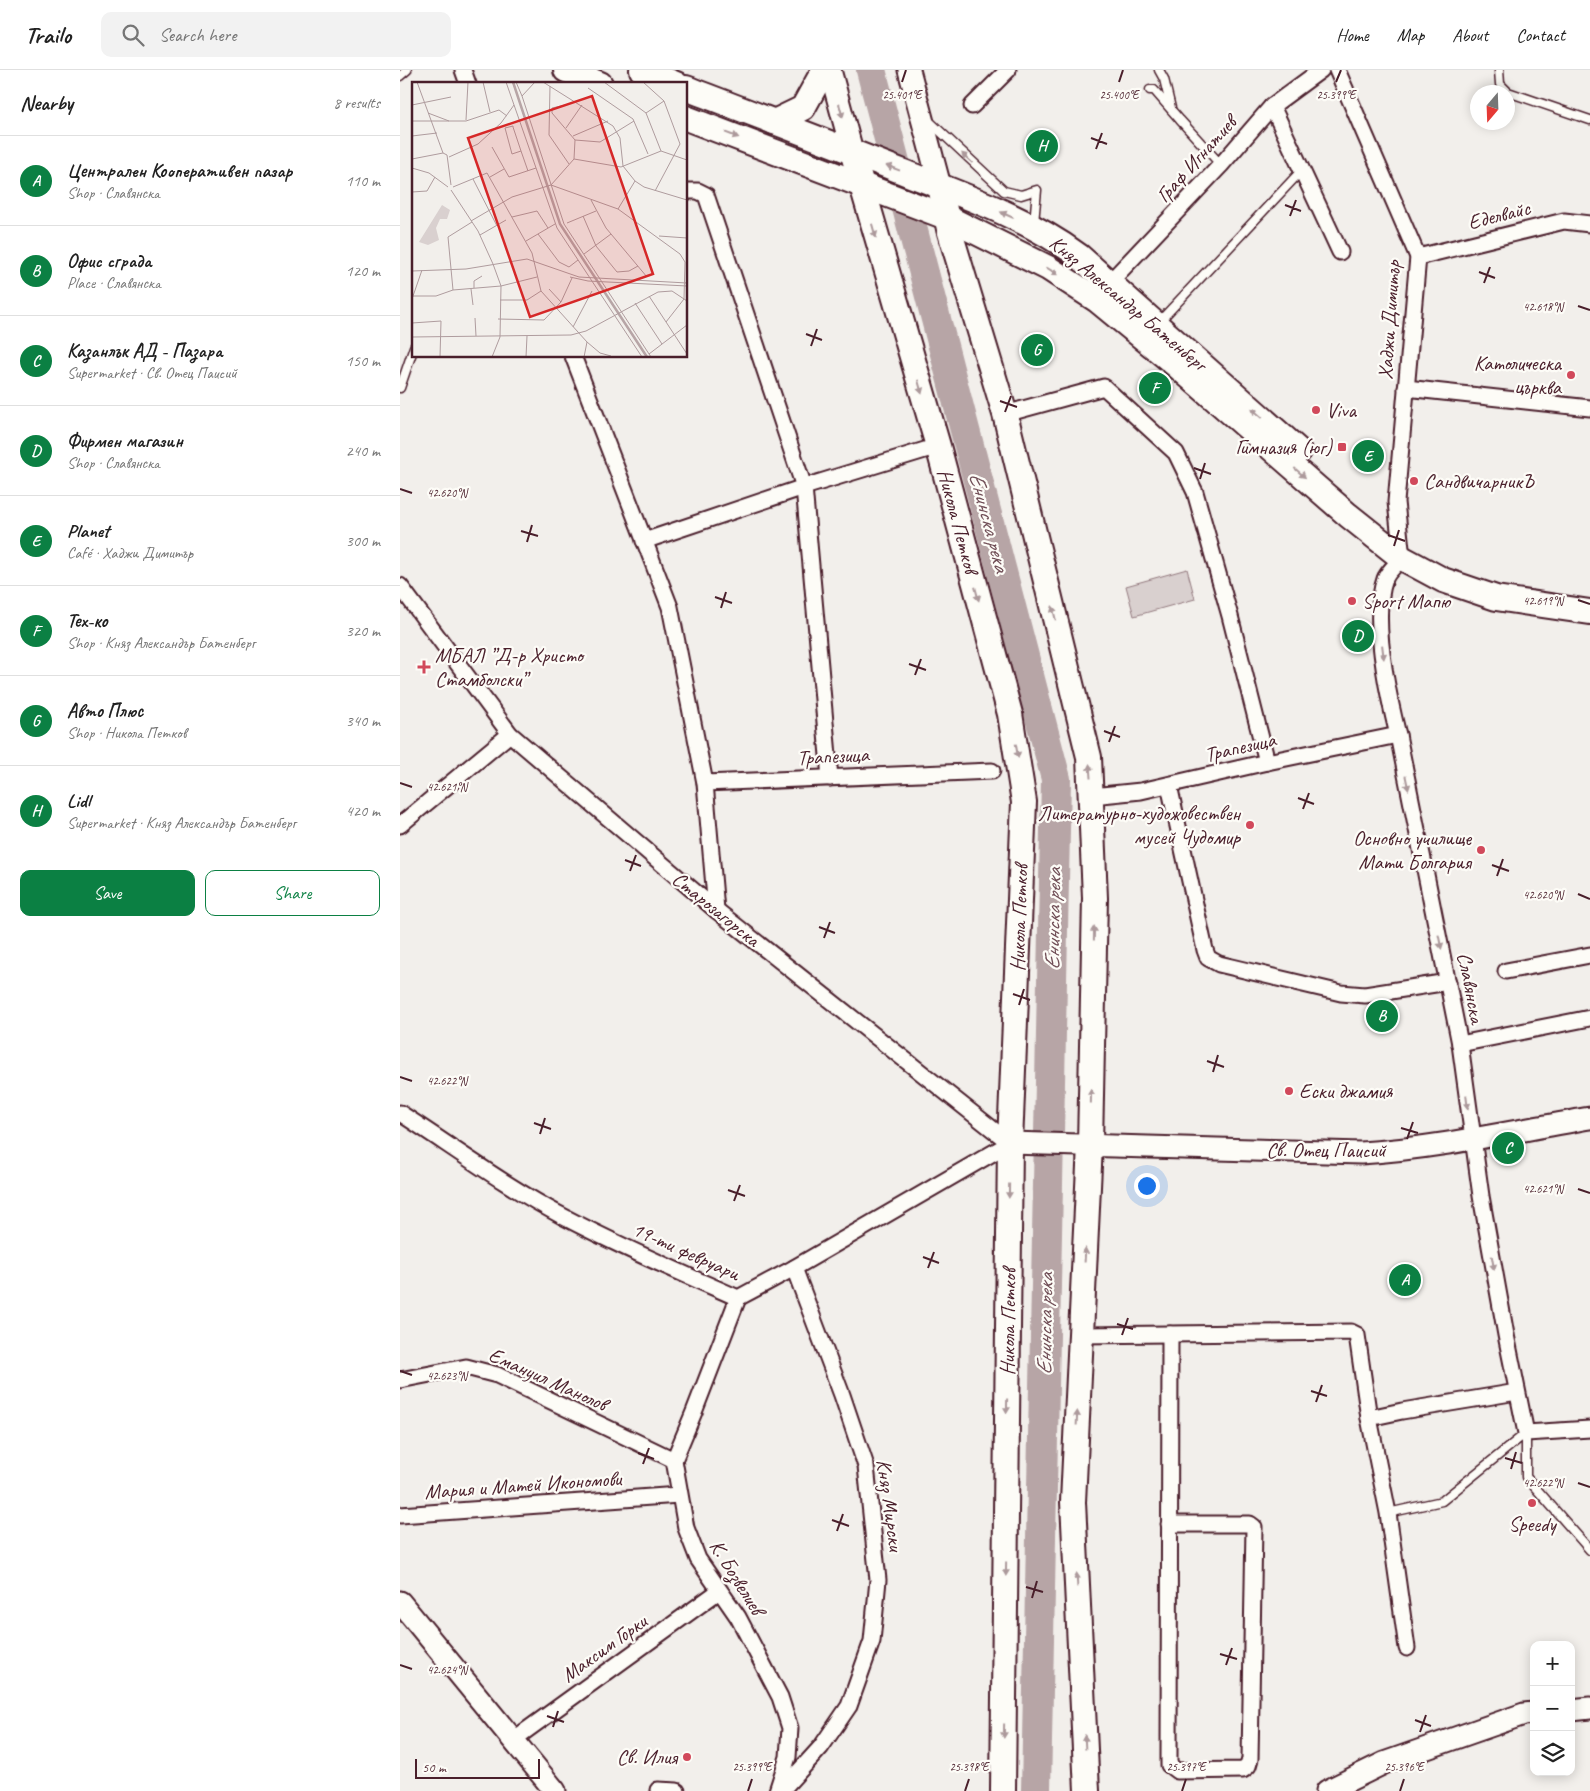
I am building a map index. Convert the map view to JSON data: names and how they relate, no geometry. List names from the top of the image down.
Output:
{
  "streets": {
    "main road": ["Княз Александър Батенберг", "Никола Петков"],
    "street": [
      "Граф Игнатиев",
      "Еделвайс",
      "Хаджи Димитър",
      "Трапезица",
      "Старозагорска",
      "Славянска",
      "Св. Отец Паисий",
      "19-ти февруари",
      "Емануил Манолов",
      "Мария и Матей Икономови",
      "Княз Мирски",
      "К. Бозвелиев",
      "Максим Горки"
    ]
  },
  "crossings": [
    ["Граф Игнатиев", "Княз Александър Батенберг"],
    ["Еделвайс", "Хаджи Димитър"],
    ["Княз Александър Батенберг", "Хаджи Димитър"],
    ["Княз Александър Батенберг", "Никола Петков"],
    ["Княз Александър Батенберг", "Славянска"],
    ["Хаджи Димитър", "Славянска"],
    ["Никола Петков", "Старозагорска"],
    ["Никола Петков", "19-ти февруари"],
    ["Трапезица", "Славянска"],
    ["Старозагорска", "19-ти февруари"],
    ["Славянска", "Св. Отец Паисий"],
    ["19-ти февруари", "Княз Мирски"],
    ["Емануил Манолов", "К. Бозвелиев"],
    ["Мария и Матей Икономови", "К. Бозвелиев"],
    ["Княз Мирски", "К. Бозвелиев"],
    ["К. Бозвелиев", "Максим Горки"]
  ],
  "one_way": ["Славянска"],
  "water": ["Енинска река"],
  "places": {
    "other": [
      "Католическа църква",
      "Viva",
      "СандвичарникЪ",
      "Sport Мапю",
      "Литературно-художовествен мусей Чудомир",
      "Основно училище Мати Болгария",
      "Ески джамия",
      "Speedy",
      "Св. Илия"
    ],
    "transit": ["Гимназия (юг)"],
    "health": ["МБАЛ ”Д-р Христо Стамболски”"]
  },
  "scale_bar": "50 m",
  "north": "bottom",
  "page": {
    "header": "Trailo",
    "search": "Search here",
    "nav": [
      "Home",
      "Map",
      "About",
      "Contact"
    ],
    "heading": ["Nearby", "8 results"],
    "pins": [
      "H",
      "G",
      "F",
      "E",
      "D",
      "B",
      "C",
      "A"
    ],
    "list": [
      {
        "mark": "A",
        "name": "Централен Кооперативен пазар",
        "note": "Shop · Славянска",
        "value": "110 m"
      },
      {
        "mark": "B",
        "name": "Офис сграда",
        "note": "Place · Славянска",
        "value": "120 m"
      },
      {
        "mark": "C",
        "name": "Казанлък АД - Пазара",
        "note": "Supermarket · Св. Отец Паисий",
        "value": "150 m"
      },
      {
        "mark": "D",
        "name": "Фирмен магазин",
        "note": "Shop · Славянска",
        "value": "240 m"
      },
      {
        "mark": "E",
        "name": "Planet",
        "note": "Café · Хаджи Димитър",
        "value": "300 m"
      },
      {
        "mark": "F",
        "name": "Тех-ко",
        "note": "Shop · Княз Александър Батенберг",
        "value": "320 m"
      },
      {
        "mark": "G",
        "name": "Авто Плюс",
        "note": "Shop · Никола Петков",
        "value": "340 m"
      },
      {
        "mark": "H",
        "name": "Lidl",
        "note": "Supermarket · Княз Александър Батенберг",
        "value": "420 m"
      }
    ],
    "buttons": ["Save", "Share"],
    "map_buttons": ["+", "−"],
    "scale": "50 m"
  },
  "coordinates": [
    "25.401°E",
    "25.400°E",
    "25.399°E",
    "42.618°N",
    "42.620°N",
    "42.619°N",
    "42.621°N",
    "42.622°N",
    "42.623°N",
    "42.624°N",
    "25.398°E",
    "25.397°E",
    "25.396°E"
  ]
}
